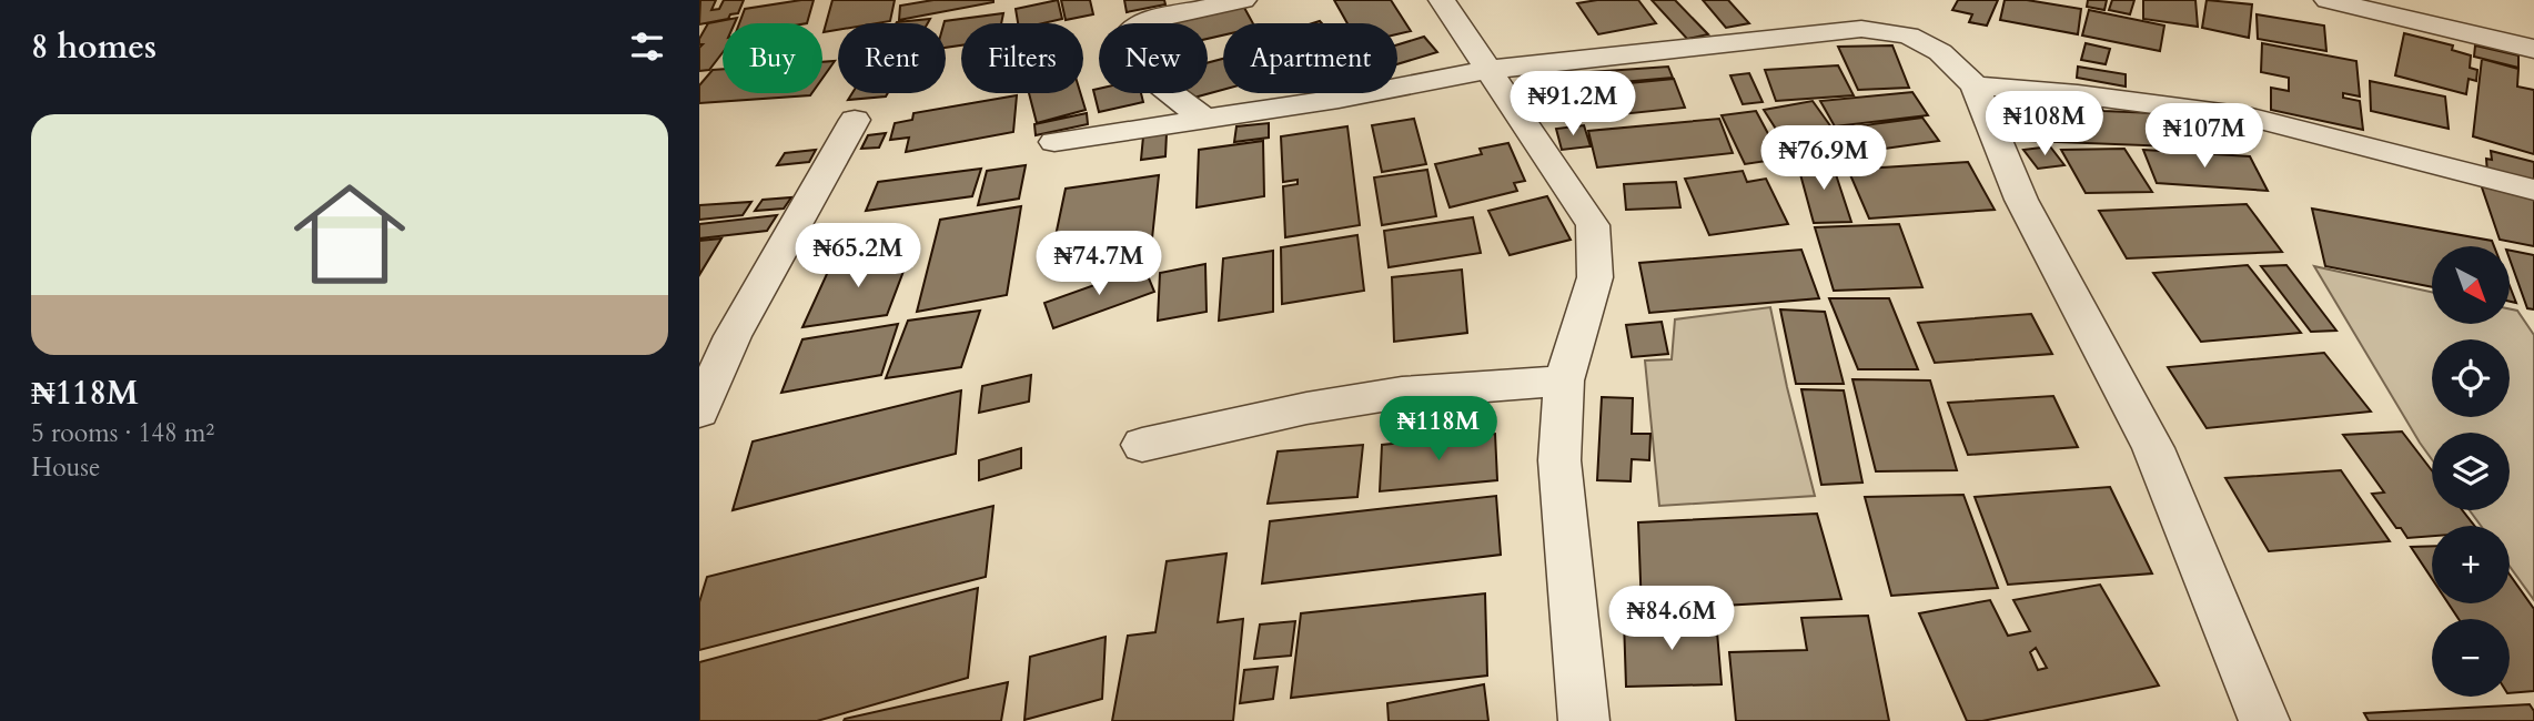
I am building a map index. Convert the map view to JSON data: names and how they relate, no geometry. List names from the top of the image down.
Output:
{
  "north": "bottom right",
  "page": {
    "heading": "8 homes",
    "chip": [
      "Buy",
      "Rent",
      "Filters",
      "New",
      "Apartment"
    ],
    "price": [
      "₦91.2M",
      "₦108M",
      "₦107M",
      "₦76.9M",
      "₦65.2M",
      "₦74.7M",
      "₦118M",
      "₦84.6M"
    ],
    "list": [
      {
        "name": "₦118M",
        "note": "5 rooms · 148 m² · House"
      }
    ],
    "map_buttons": ["+", "−"]
  }
}
